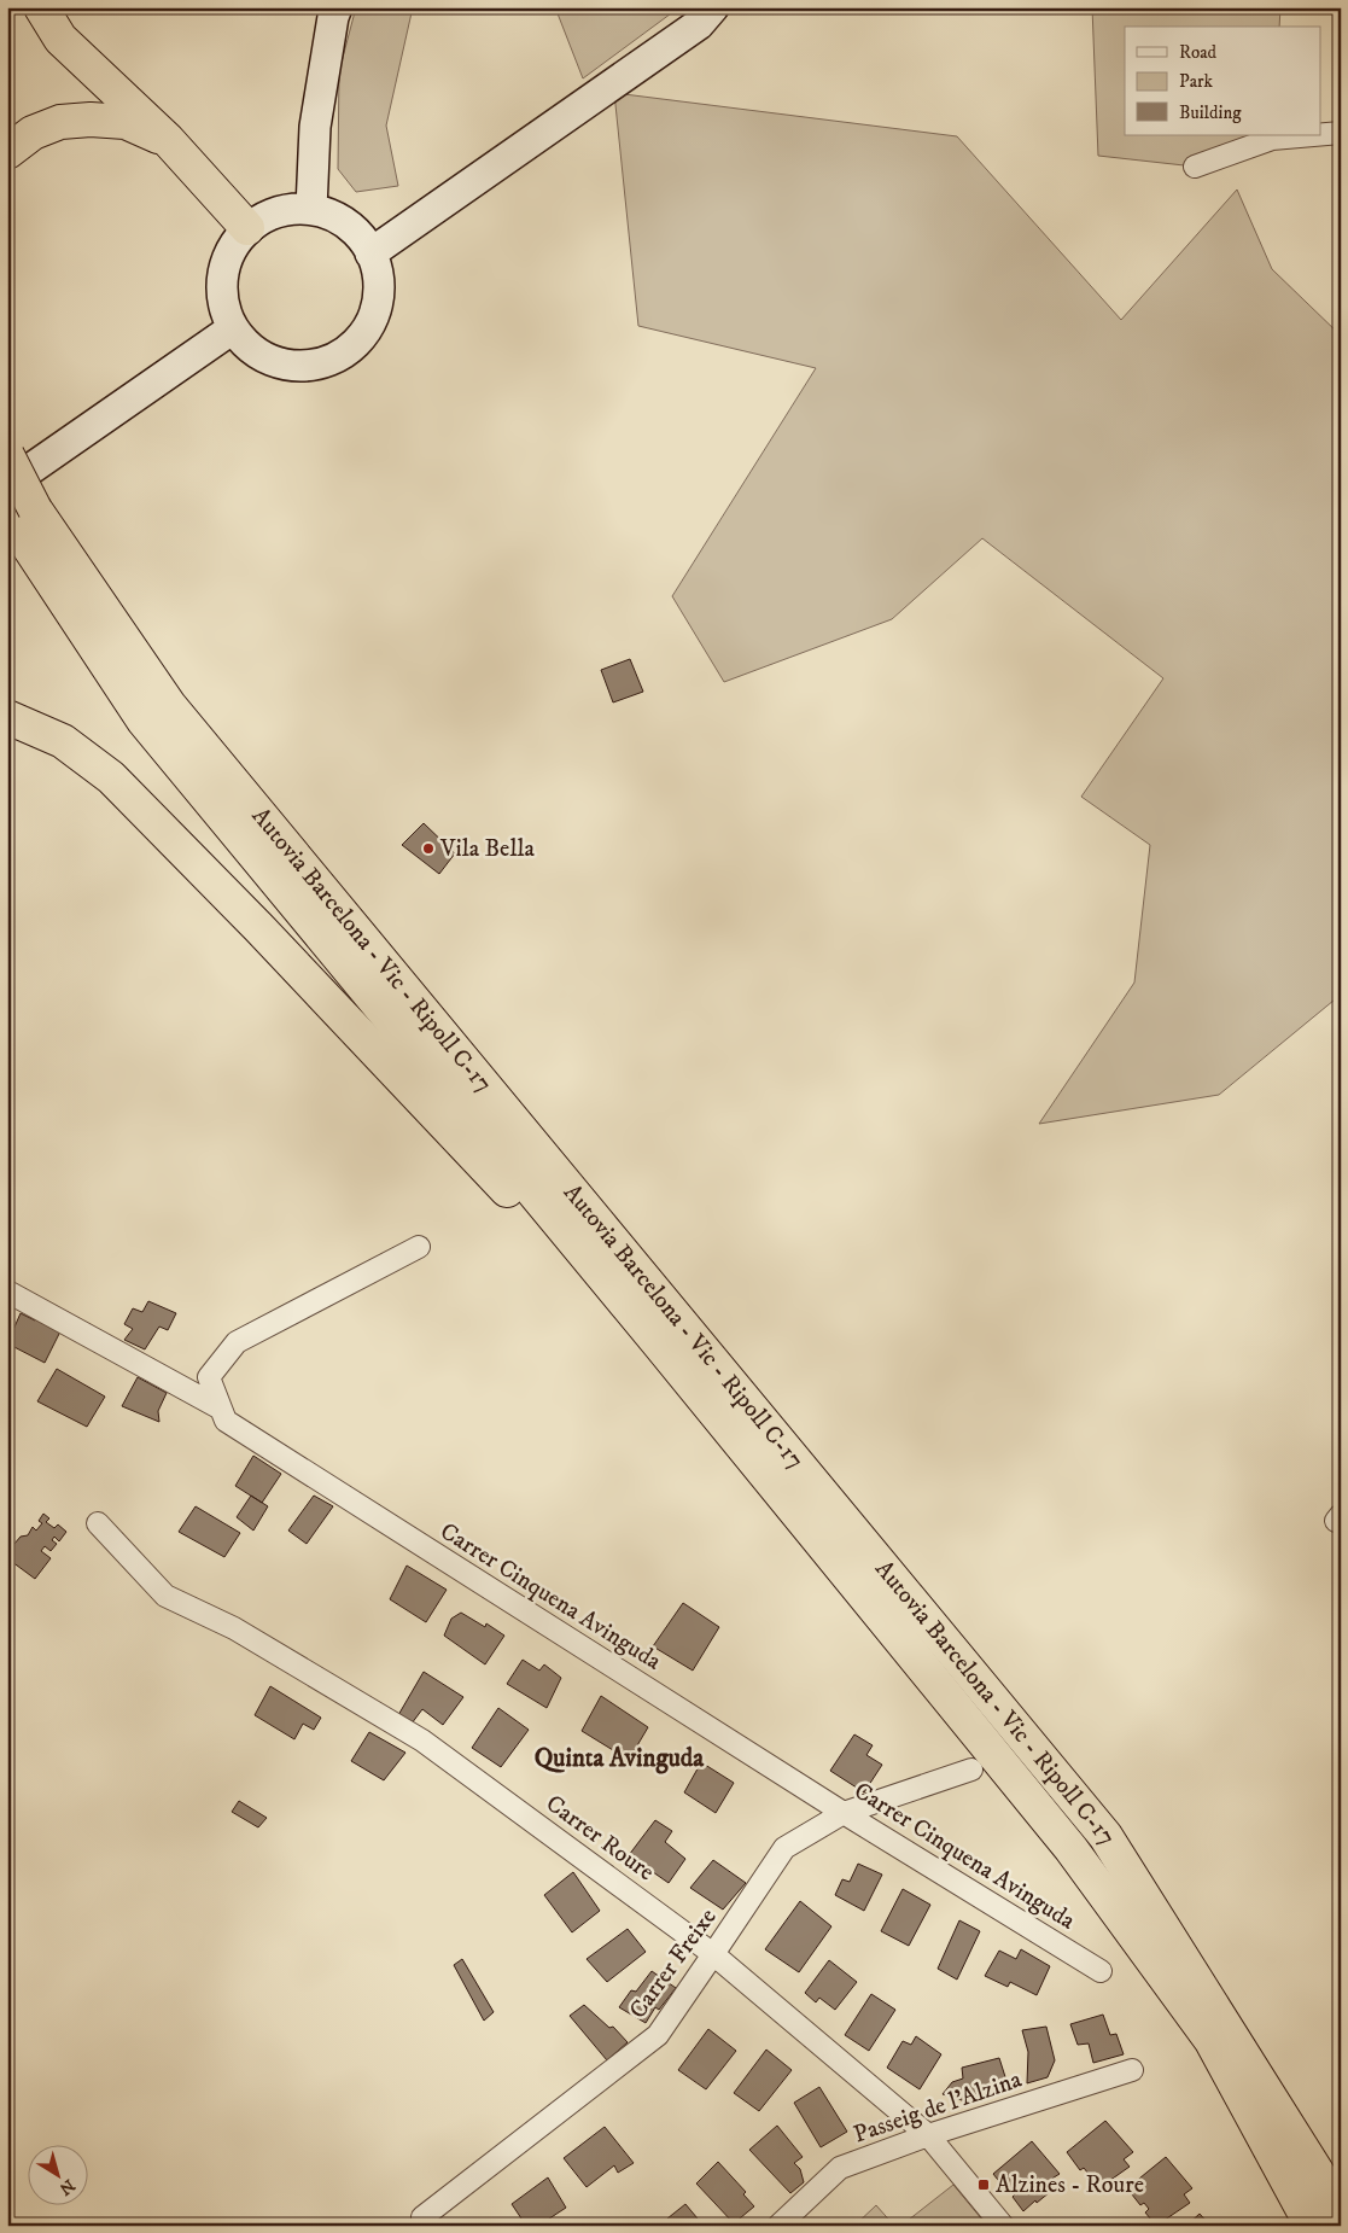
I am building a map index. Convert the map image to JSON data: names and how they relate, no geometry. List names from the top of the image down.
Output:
{
  "streets": {
    "highway": ["Autovia Barcelona - Vic - Ripoll C-17"],
    "street": [
      "Carrer Cinquena Avinguda",
      "Carrer Roure",
      "Carrer Freixe",
      "Passeig de l'Alzina"
    ]
  },
  "crossings": [
    ["Carrer Cinquena Avinguda", "Carrer Freixe"],
    ["Carrer Roure", "Carrer Freixe"],
    ["Carrer Roure", "Passeig de l'Alzina"]
  ],
  "districts": ["Quinta Avinguda"],
  "places": {
    "other": ["Vila Bella"],
    "transit": ["Alzines - Roure"]
  },
  "legend": ["Road", "Park", "Building"],
  "north": "bottom right"
}
